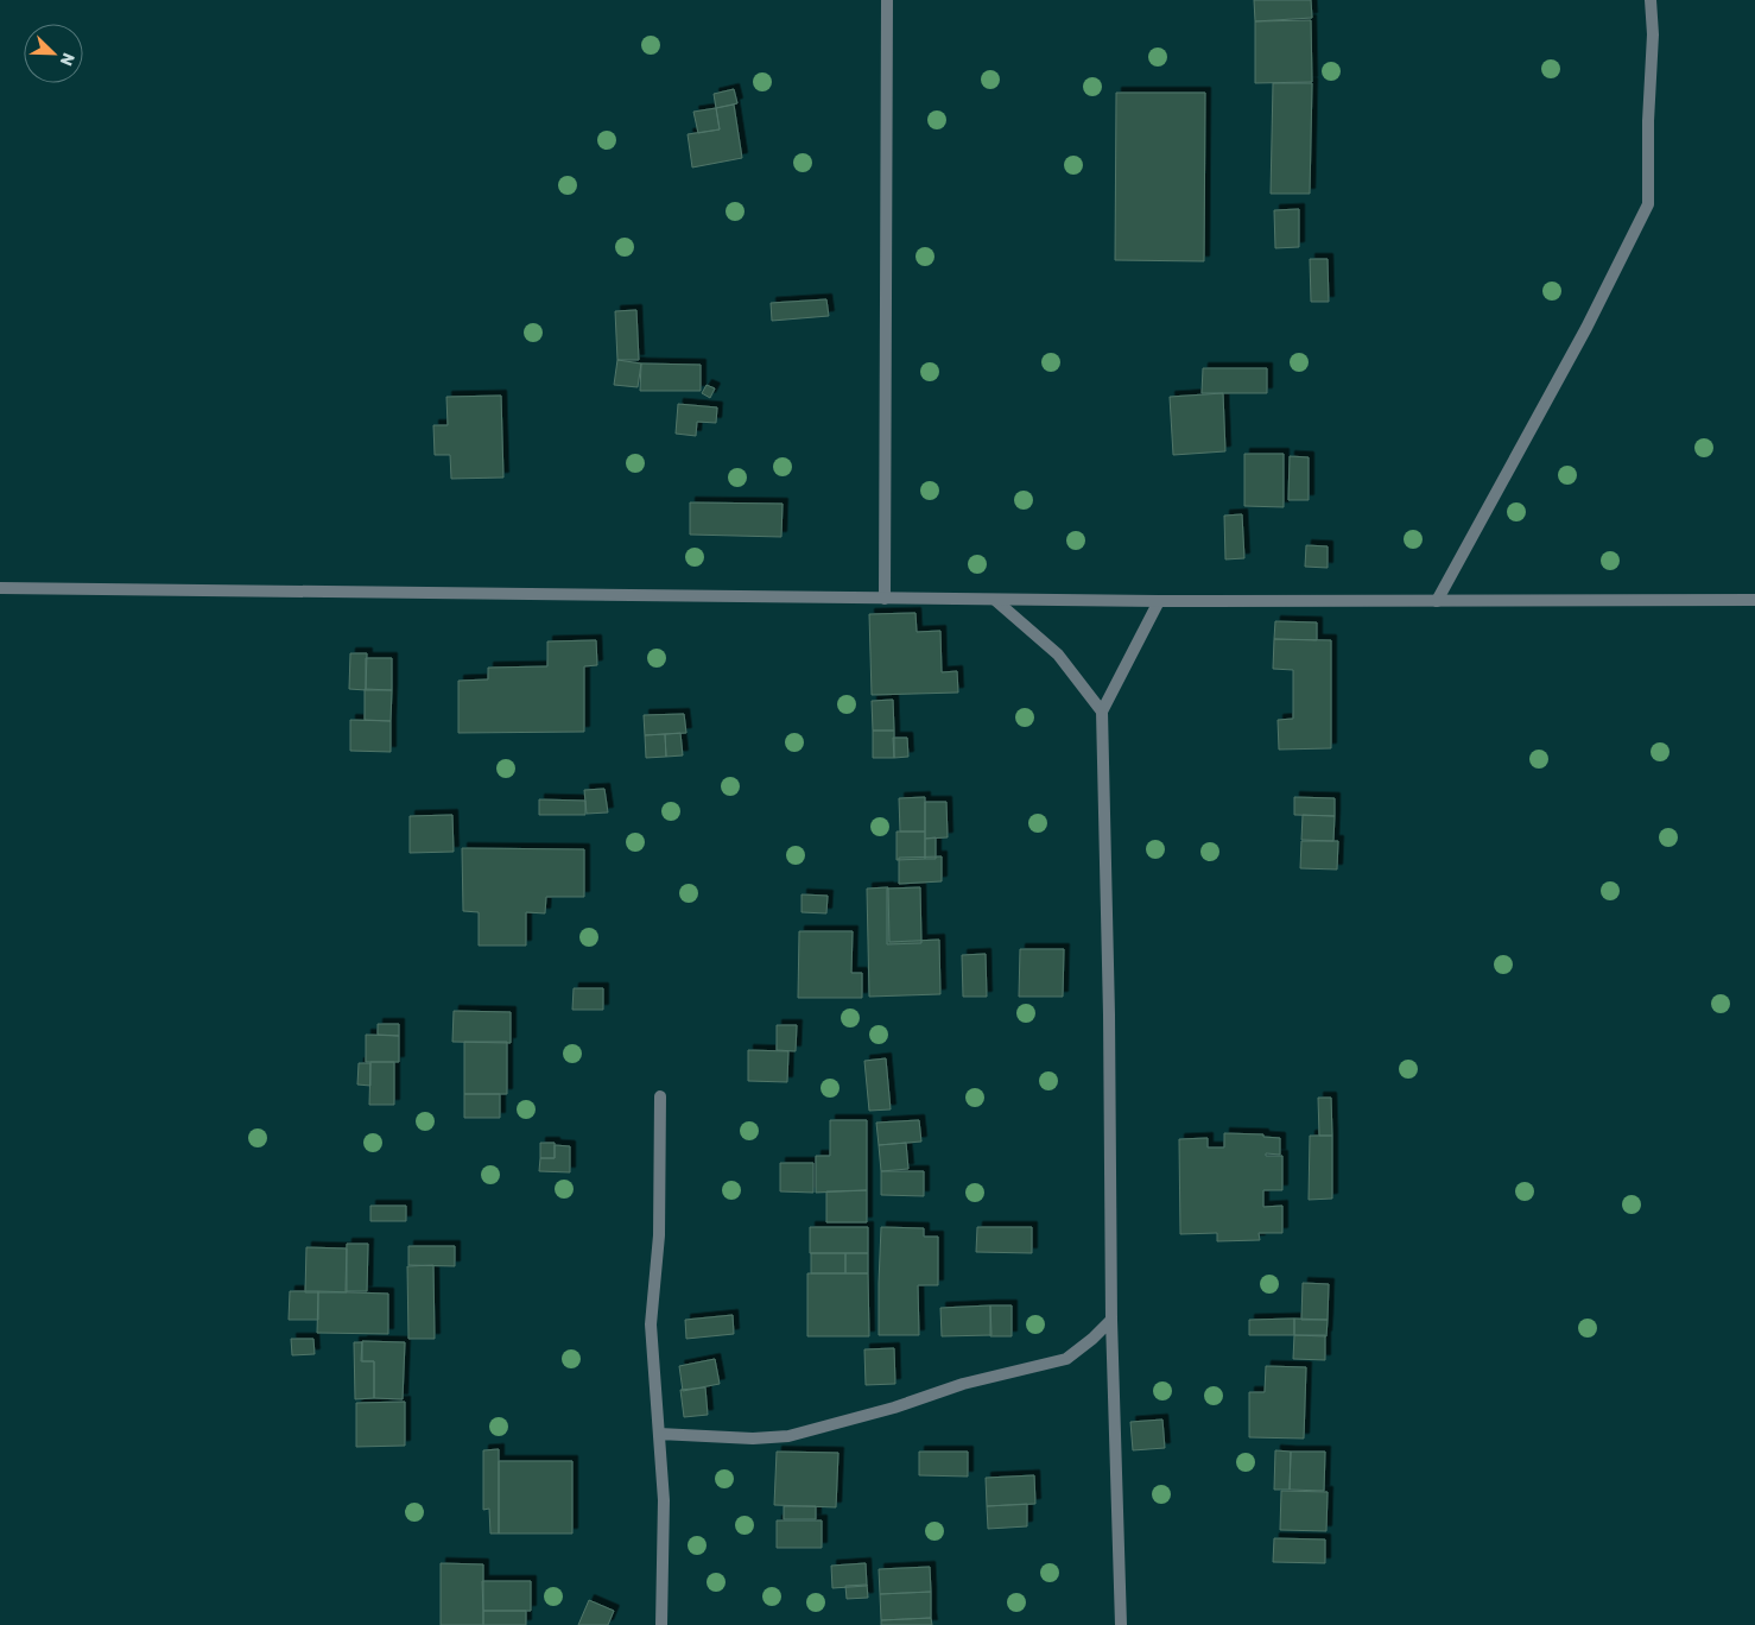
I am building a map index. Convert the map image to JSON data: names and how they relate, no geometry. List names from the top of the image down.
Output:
{
  "north": "bottom right"
}
